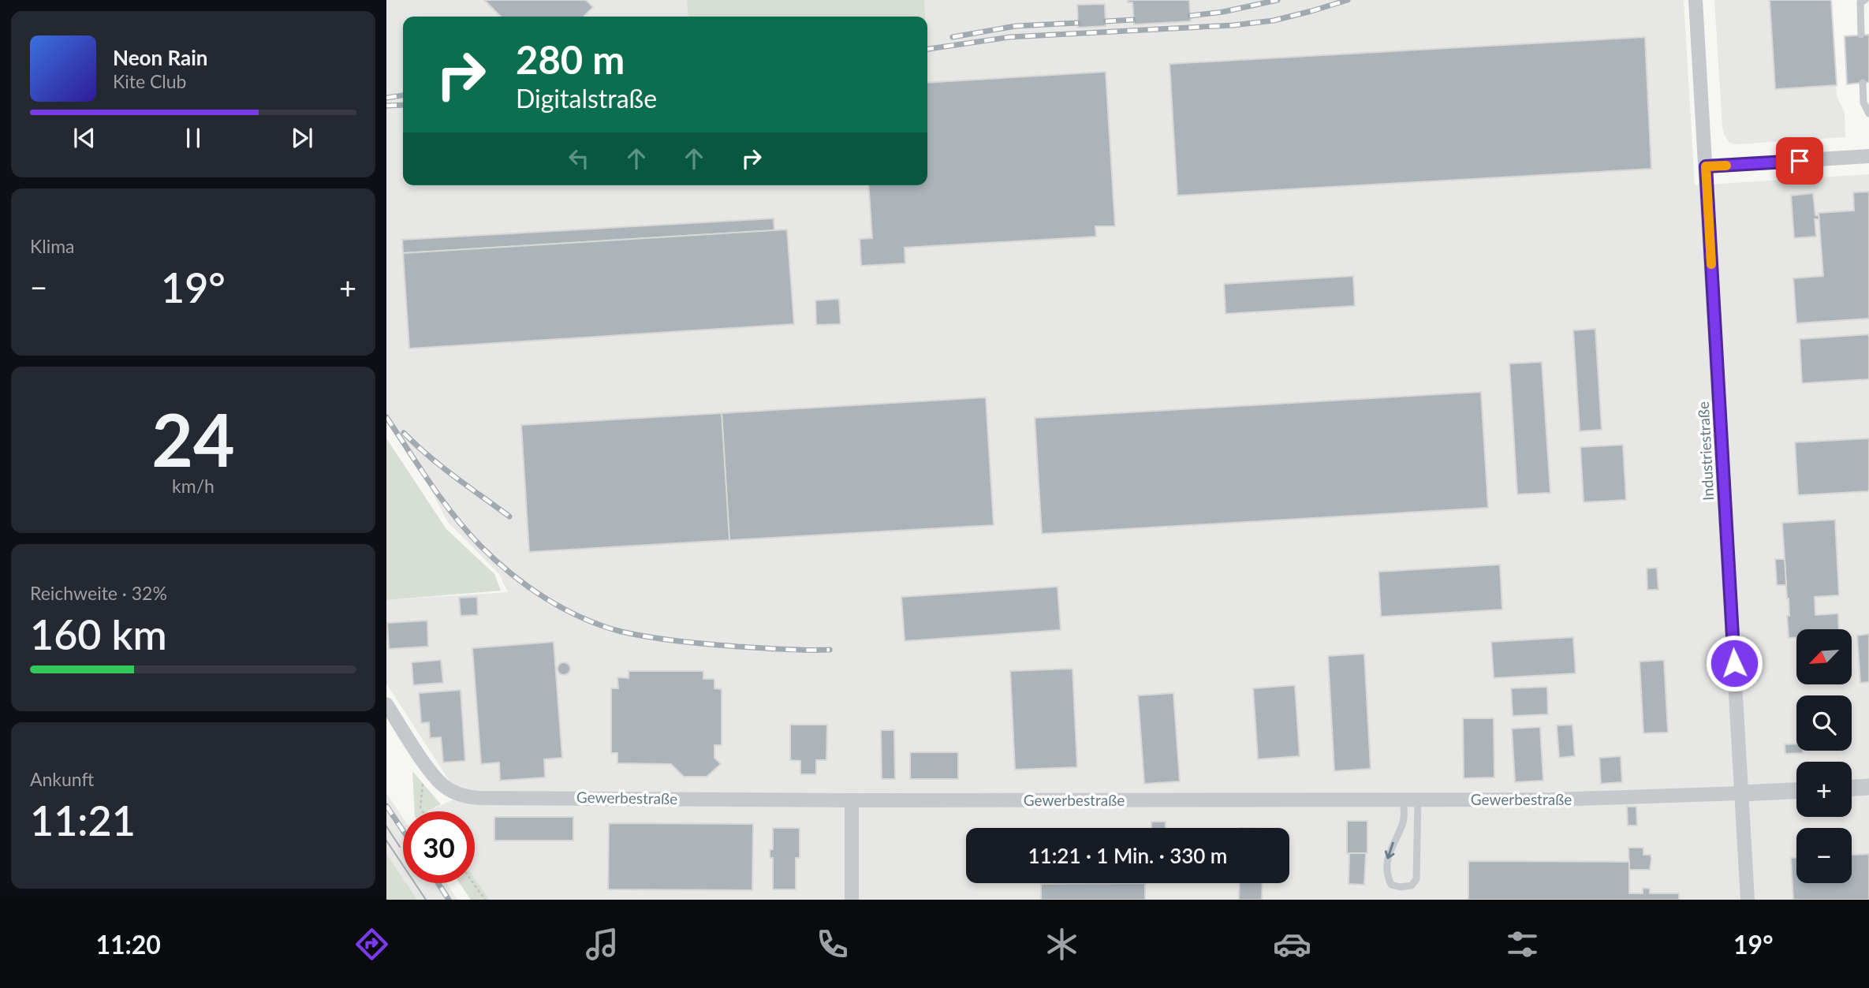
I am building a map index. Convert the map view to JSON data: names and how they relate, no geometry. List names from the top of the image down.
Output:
{
  "streets": {
    "street": ["Industriestraße", "Gewerbestraße"]
  },
  "crossings": [
    ["Industriestraße", "Gewerbestraße"]
  ],
  "north": "bottom left",
  "page": {
    "turn": ["280 m", "Digitalstraße"],
    "song": ["Neon Rain", "Kite Club"],
    "tile": [
      "Klima",
      ["24", "km/h"],
      ["Reichweite · 32%", "160 km"],
      ["Ankunft", "11:21"]
    ],
    "heat": ["−", "19°", "+"],
    "map_buttons": ["+", "−"],
    "limit": "30",
    "trip": "11:21 · 1 Min. · 330 m",
    "tabs": ["11:20", "19°"]
  }
}
